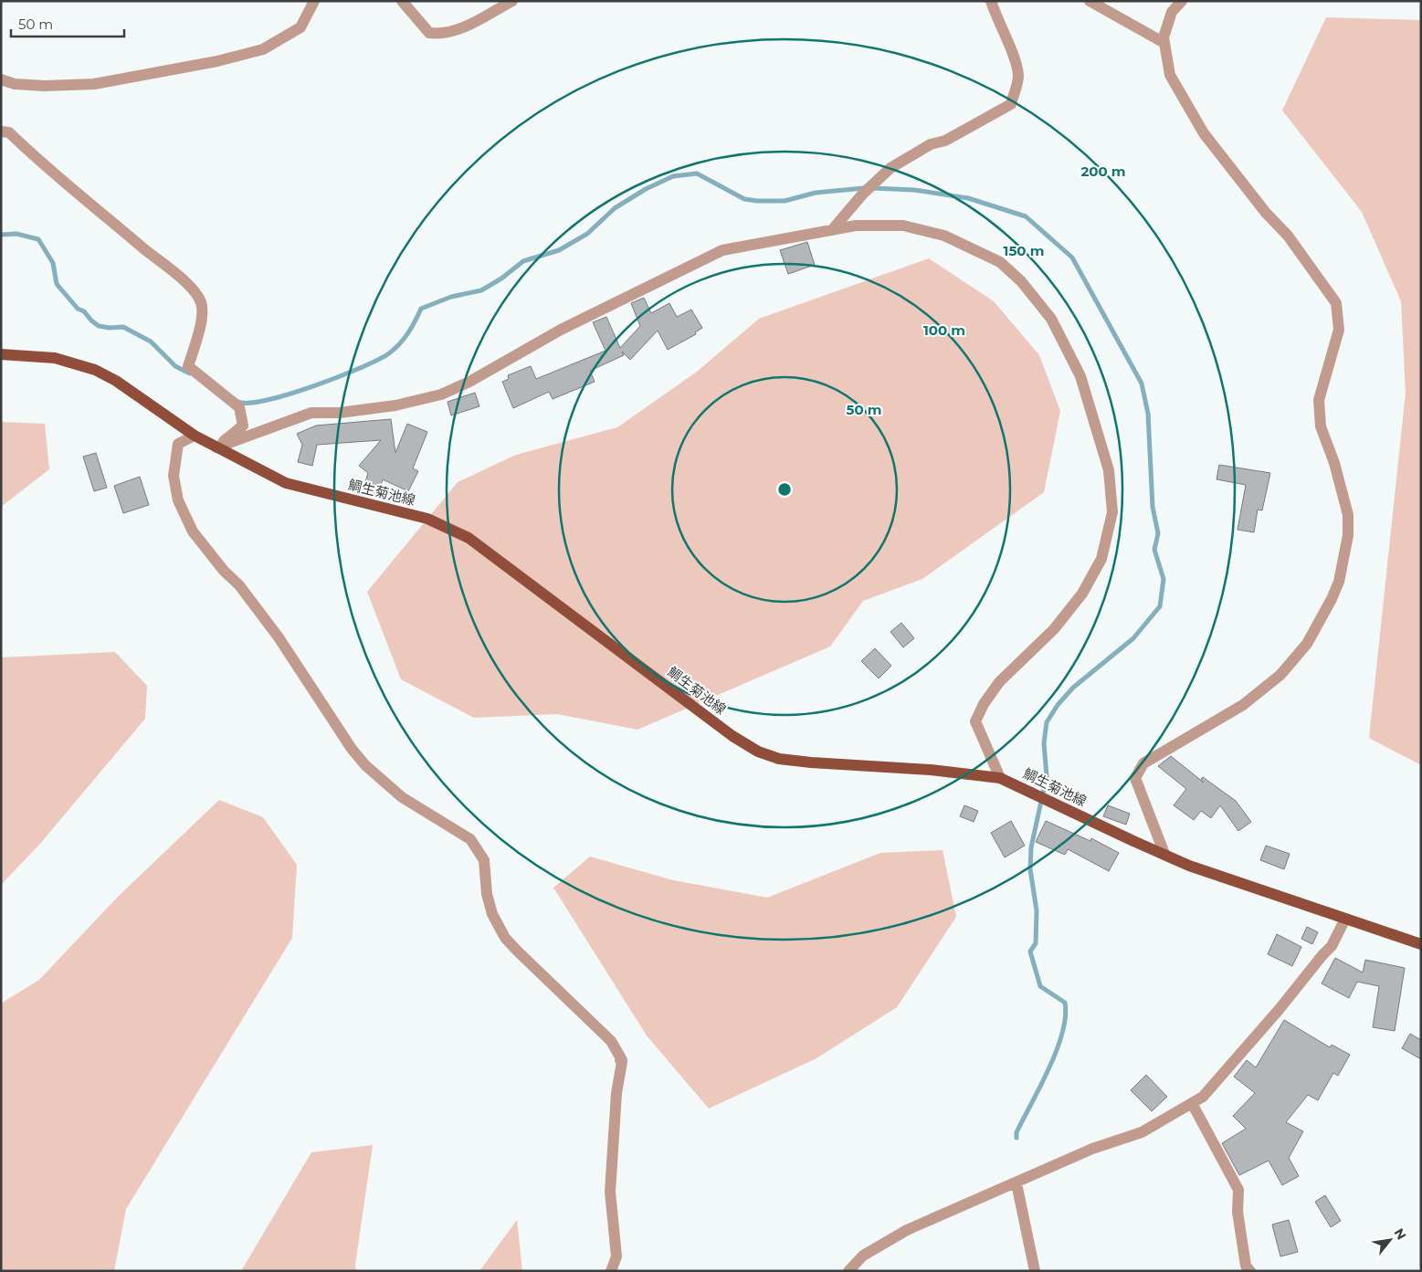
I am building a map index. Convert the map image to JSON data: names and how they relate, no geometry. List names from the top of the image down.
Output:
{
  "streets": {
    "main road": ["鯛生菊池線"]
  },
  "scale_bar": "50 m",
  "north": "top right",
  "rings": [
    "200 m",
    "150 m",
    "100 m",
    "50 m"
  ]
}
